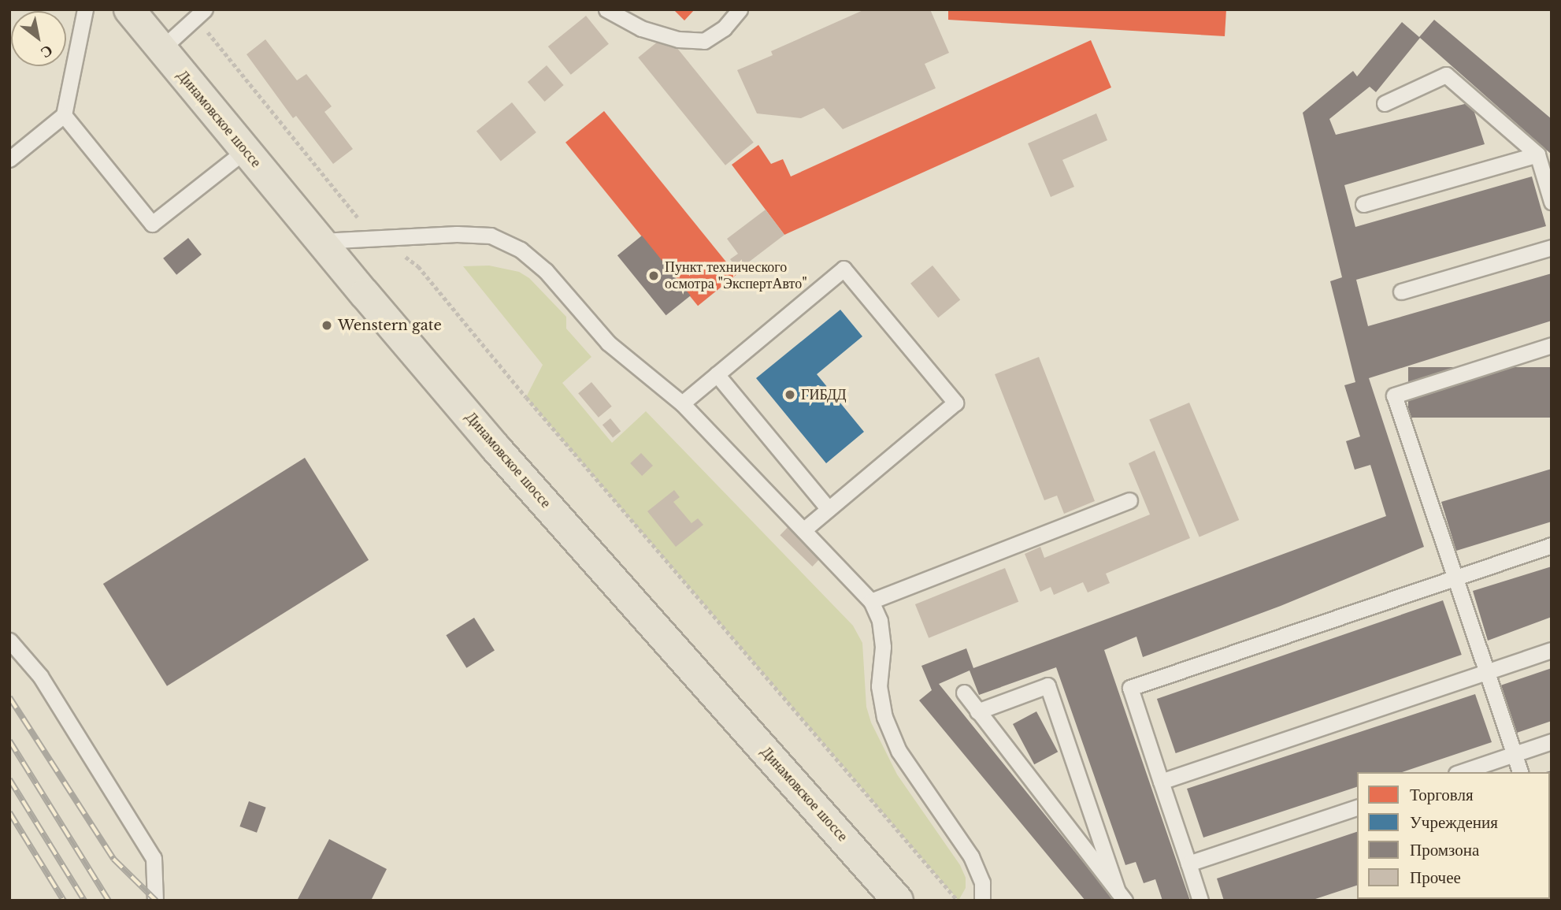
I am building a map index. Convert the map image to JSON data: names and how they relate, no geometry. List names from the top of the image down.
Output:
{
  "streets": {
    "main road": ["Динамовское шоссе"]
  },
  "places": ["Пункт технического осмотра \"ЭкспертАвто\"", "Wenstern gate", "ГИБДД"],
  "legend": [
    "Торговля",
    "Учреждения",
    "Промзона",
    "Прочее"
  ],
  "north": "bottom right"
}
